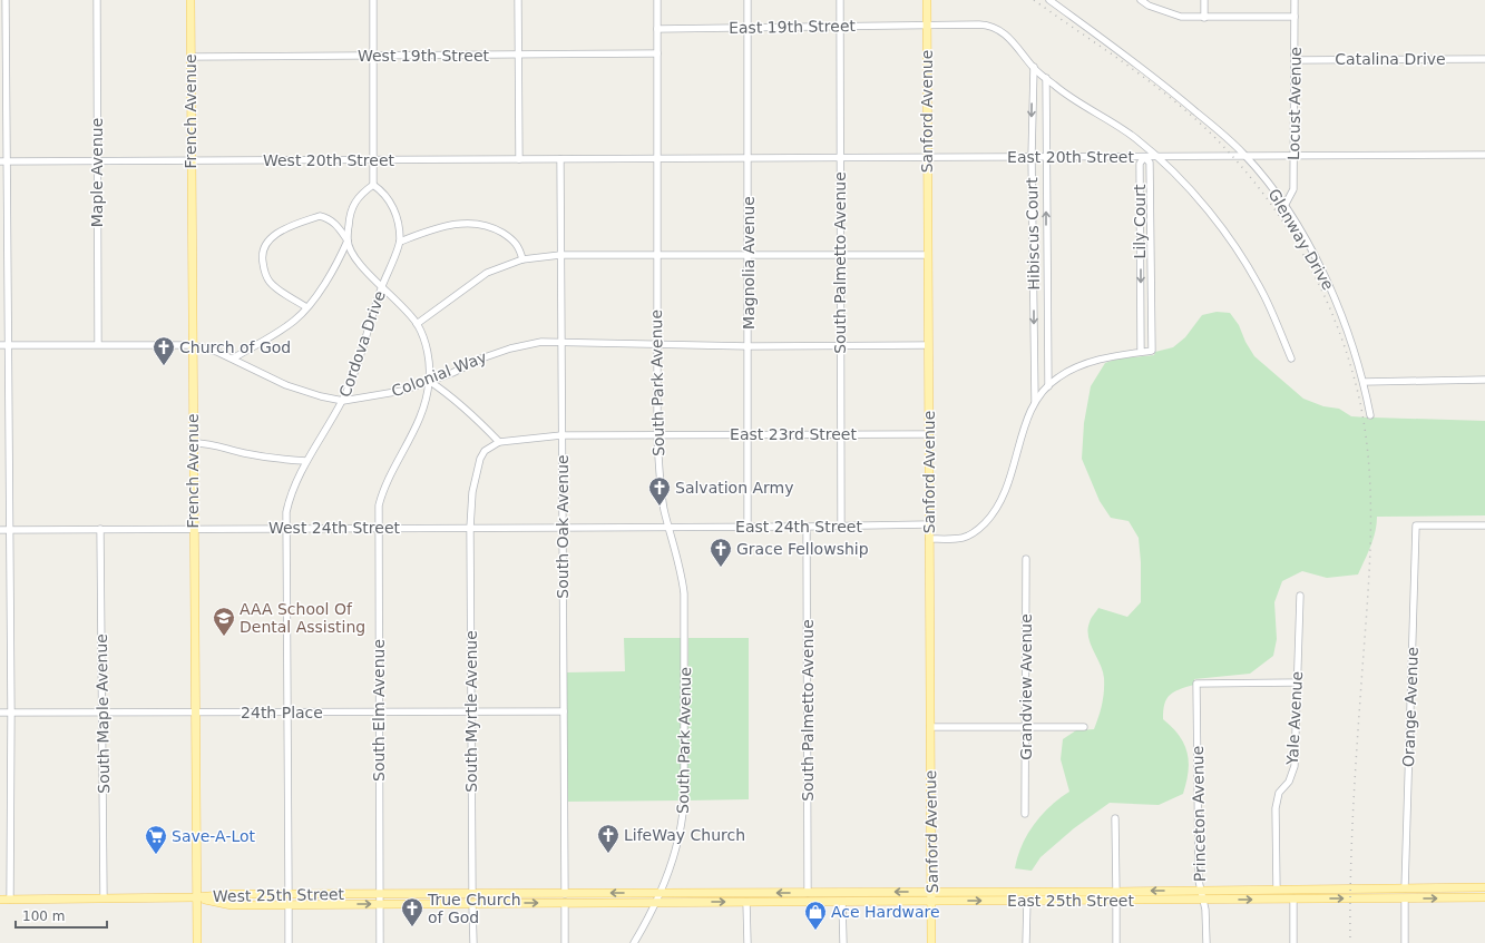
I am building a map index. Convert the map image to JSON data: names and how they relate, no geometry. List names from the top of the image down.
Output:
{
  "streets": {
    "main road": [
      "French Avenue",
      "Sanford Avenue",
      "West 25th Street",
      "East 25th Street"
    ],
    "street": [
      "East 19th Street",
      "West 19th Street",
      "Catalina Drive",
      "Locust Avenue",
      "East 20th Street",
      "West 20th Street",
      "Maple Avenue",
      "Lily Court",
      "Hibiscus Court",
      "Glenway Drive",
      "Magnolia Avenue",
      "South Palmetto Avenue",
      "Cordova Drive",
      "Colonial Way",
      "South Park Avenue",
      "East 23rd Street",
      "South Oak Avenue",
      "East 24th Street",
      "West 24th Street",
      "Grandview Avenue",
      "Orange Avenue",
      "South Elm Avenue",
      "South Myrtle Avenue",
      "24th Place",
      "South Maple Avenue",
      "Yale Avenue",
      "Princeton Avenue"
    ]
  },
  "crossings": [
    ["East 19th Street", "Sanford Avenue"],
    ["East 19th Street", "Magnolia Avenue"],
    ["East 19th Street", "South Palmetto Avenue"],
    ["East 19th Street", "South Park Avenue"],
    ["West 19th Street", "French Avenue"],
    ["West 19th Street", "South Park Avenue"],
    ["Catalina Drive", "Locust Avenue"],
    ["Locust Avenue", "East 20th Street"],
    ["Locust Avenue", "Glenway Drive"],
    ["French Avenue", "West 20th Street"],
    ["French Avenue", "Colonial Way"],
    ["French Avenue", "West 24th Street"],
    ["French Avenue", "24th Place"],
    ["French Avenue", "West 25th Street"],
    ["Sanford Avenue", "East 20th Street"],
    ["Sanford Avenue", "Colonial Way"],
    ["Sanford Avenue", "East 23rd Street"],
    ["Sanford Avenue", "East 24th Street"],
    ["Sanford Avenue", "East 25th Street"],
    ["East 20th Street", "West 20th Street"],
    ["East 20th Street", "Lily Court"],
    ["East 20th Street", "Hibiscus Court"],
    ["East 20th Street", "Glenway Drive"],
    ["East 20th Street", "Magnolia Avenue"],
    ["East 20th Street", "South Palmetto Avenue"],
    ["East 20th Street", "South Park Avenue"],
    ["West 20th Street", "Maple Avenue"],
    ["West 20th Street", "South Park Avenue"],
    ["West 20th Street", "South Oak Avenue"],
    ["Maple Avenue", "Colonial Way"],
    ["Magnolia Avenue", "Colonial Way"],
    ["Magnolia Avenue", "East 23rd Street"],
    ["Magnolia Avenue", "East 24th Street"],
    ["South Palmetto Avenue", "Colonial Way"],
    ["South Palmetto Avenue", "East 23rd Street"],
    ["South Palmetto Avenue", "East 24th Street"],
    ["South Palmetto Avenue", "East 25th Street"],
    ["Cordova Drive", "Colonial Way"],
    ["Cordova Drive", "West 24th Street"],
    ["Cordova Drive", "South Elm Avenue"],
    ["Cordova Drive", "24th Place"],
    ["Cordova Drive", "West 25th Street"],
    ["Colonial Way", "South Park Avenue"],
    ["Colonial Way", "South Oak Avenue"],
    ["Colonial Way", "South Elm Avenue"],
    ["South Park Avenue", "East 23rd Street"],
    ["South Park Avenue", "East 24th Street"],
    ["South Park Avenue", "West 24th Street"],
    ["South Park Avenue", "West 25th Street"],
    ["South Park Avenue", "East 25th Street"],
    ["East 23rd Street", "South Oak Avenue"],
    ["East 23rd Street", "South Myrtle Avenue"],
    ["South Oak Avenue", "West 24th Street"],
    ["South Oak Avenue", "24th Place"],
    ["South Oak Avenue", "West 25th Street"],
    ["East 24th Street", "West 24th Street"],
    ["West 24th Street", "South Elm Avenue"],
    ["West 24th Street", "South Myrtle Avenue"],
    ["West 24th Street", "South Maple Avenue"],
    ["Orange Avenue", "East 25th Street"],
    ["South Elm Avenue", "24th Place"],
    ["South Elm Avenue", "West 25th Street"],
    ["South Myrtle Avenue", "24th Place"],
    ["South Myrtle Avenue", "West 25th Street"],
    ["24th Place", "South Maple Avenue"],
    ["Yale Avenue", "Princeton Avenue"],
    ["Yale Avenue", "East 25th Street"],
    ["Princeton Avenue", "East 25th Street"],
    ["West 25th Street", "East 25th Street"]
  ],
  "places": {
    "church": [
      "Church of God",
      "Salvation Army",
      "Grace Fellowship",
      "LifeWay Church",
      "True Church of God"
    ],
    "school or university": ["AAA School Of Dental Assisting"],
    "supermarket": ["Save-A-Lot"],
    "shop": ["Ace Hardware"]
  },
  "scale_bar": "100 m"
}
